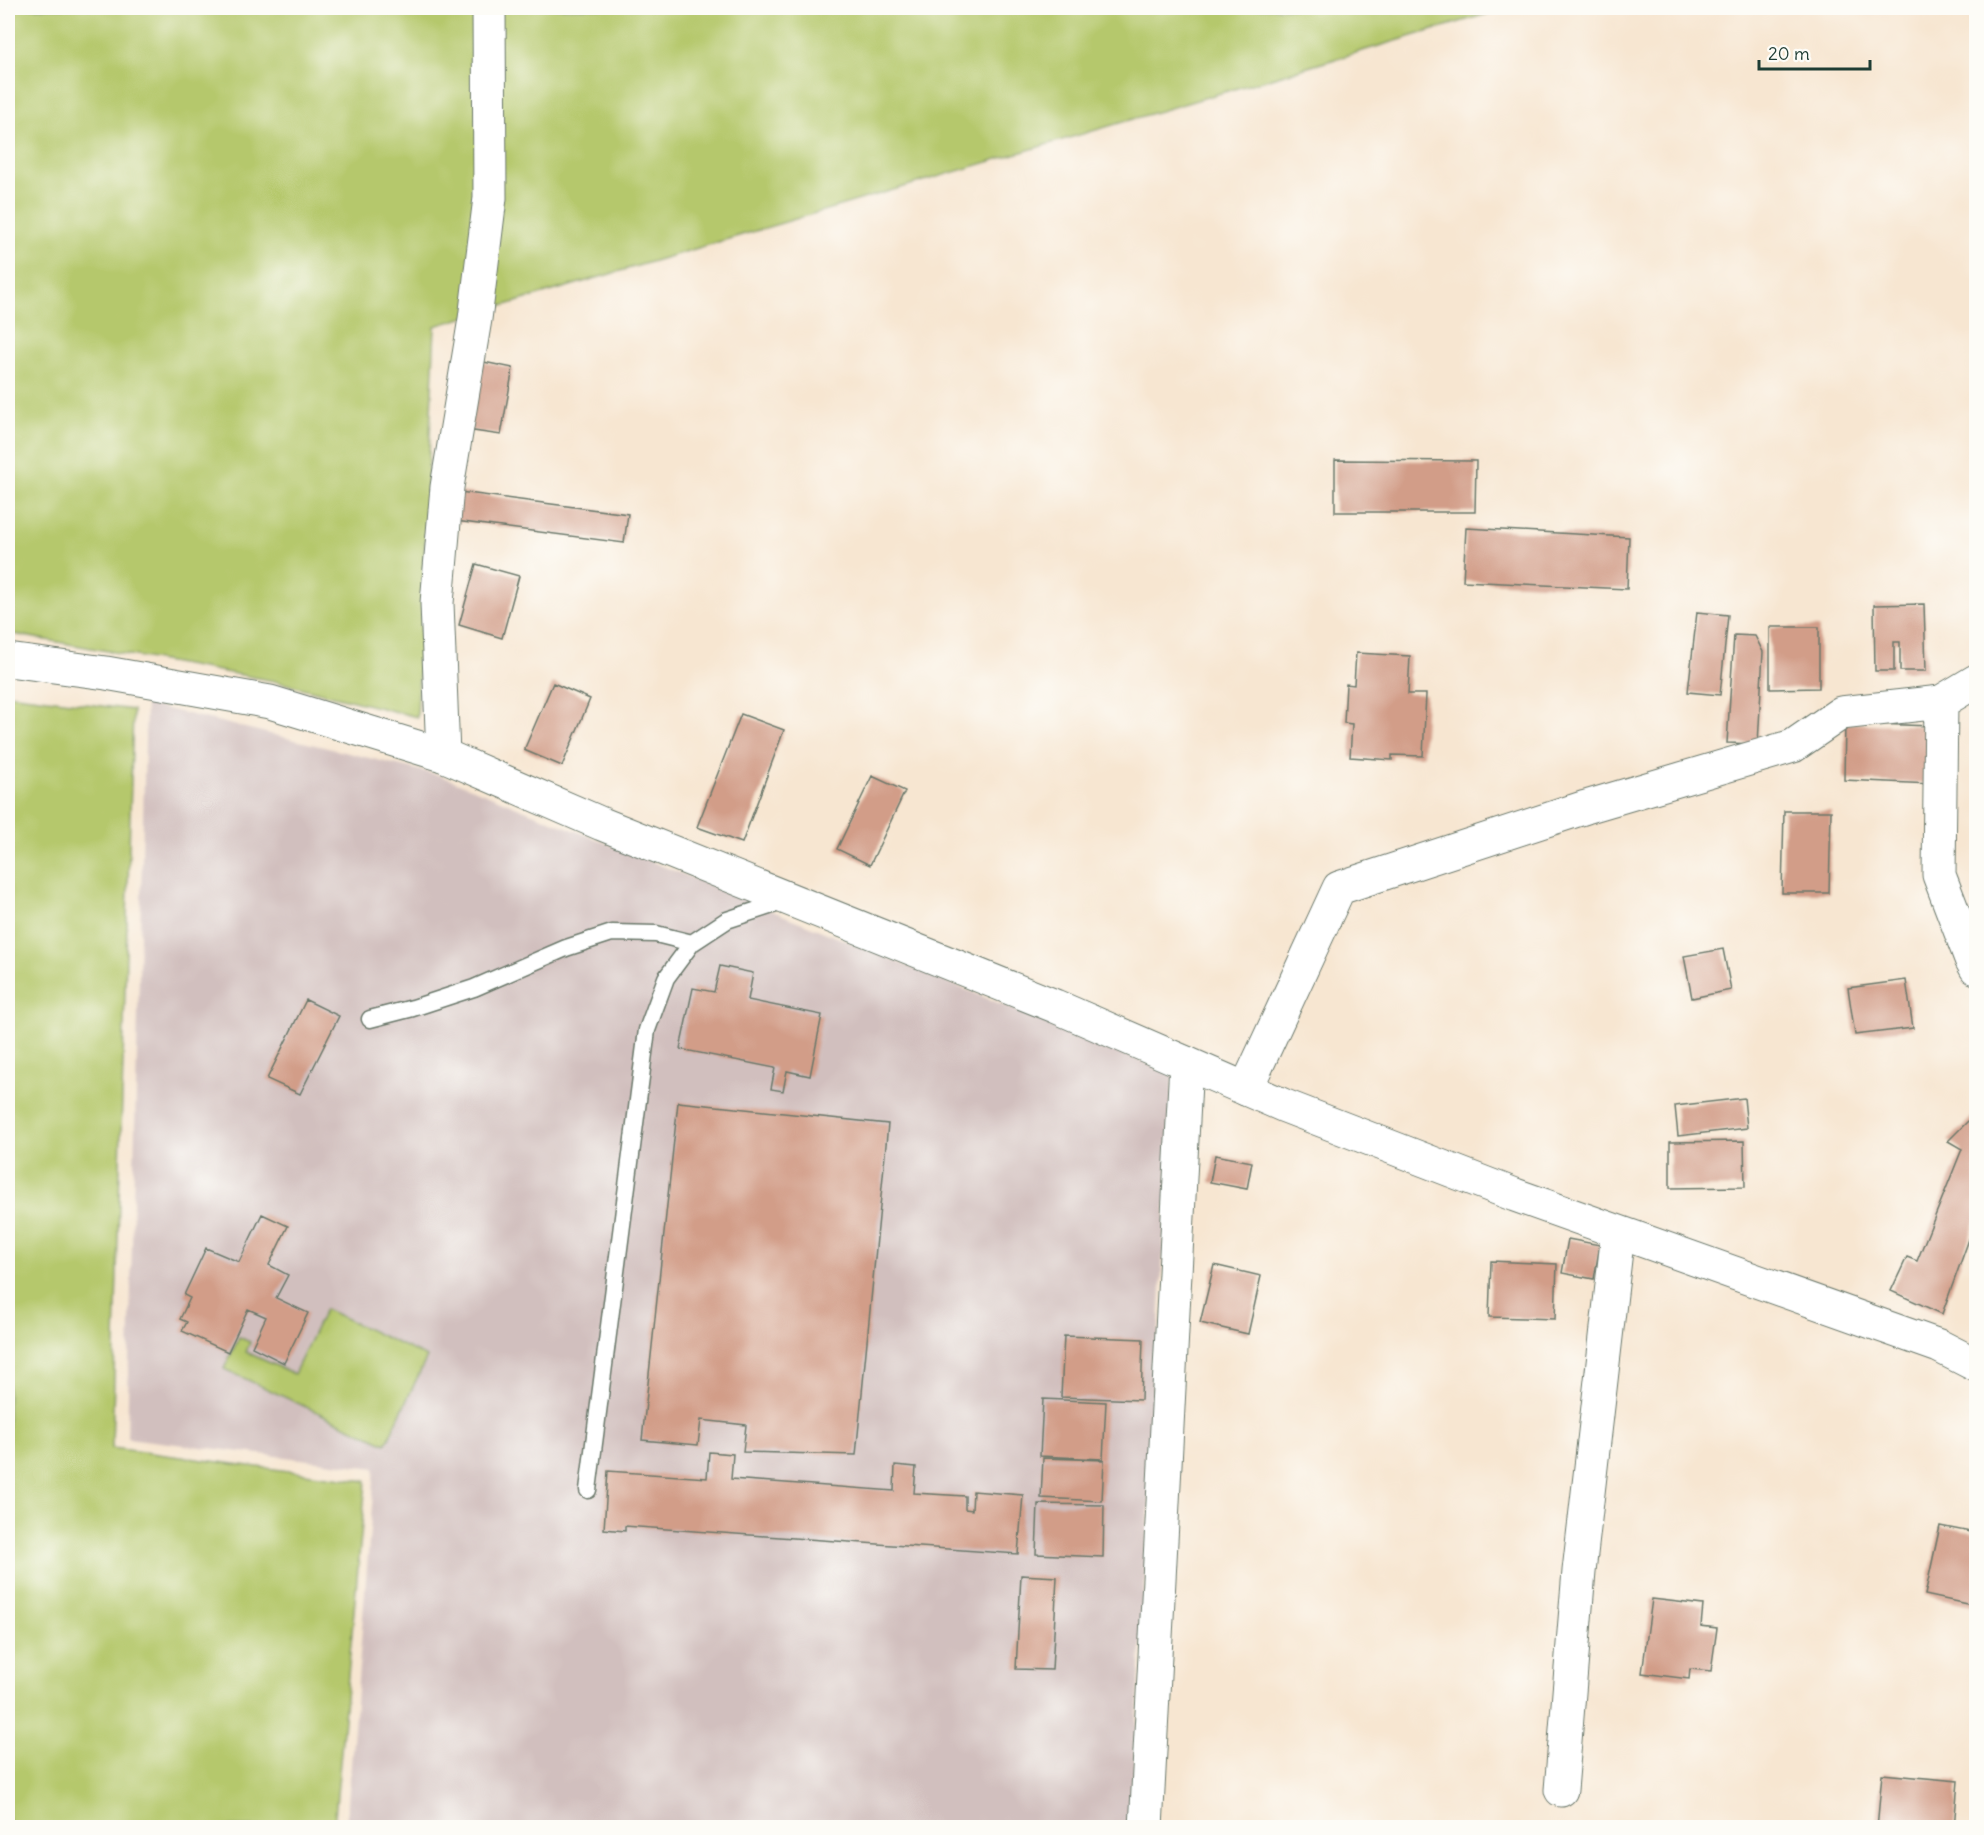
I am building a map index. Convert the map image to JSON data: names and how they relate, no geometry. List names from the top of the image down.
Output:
{
  "scale_bar": "20 m"
}
